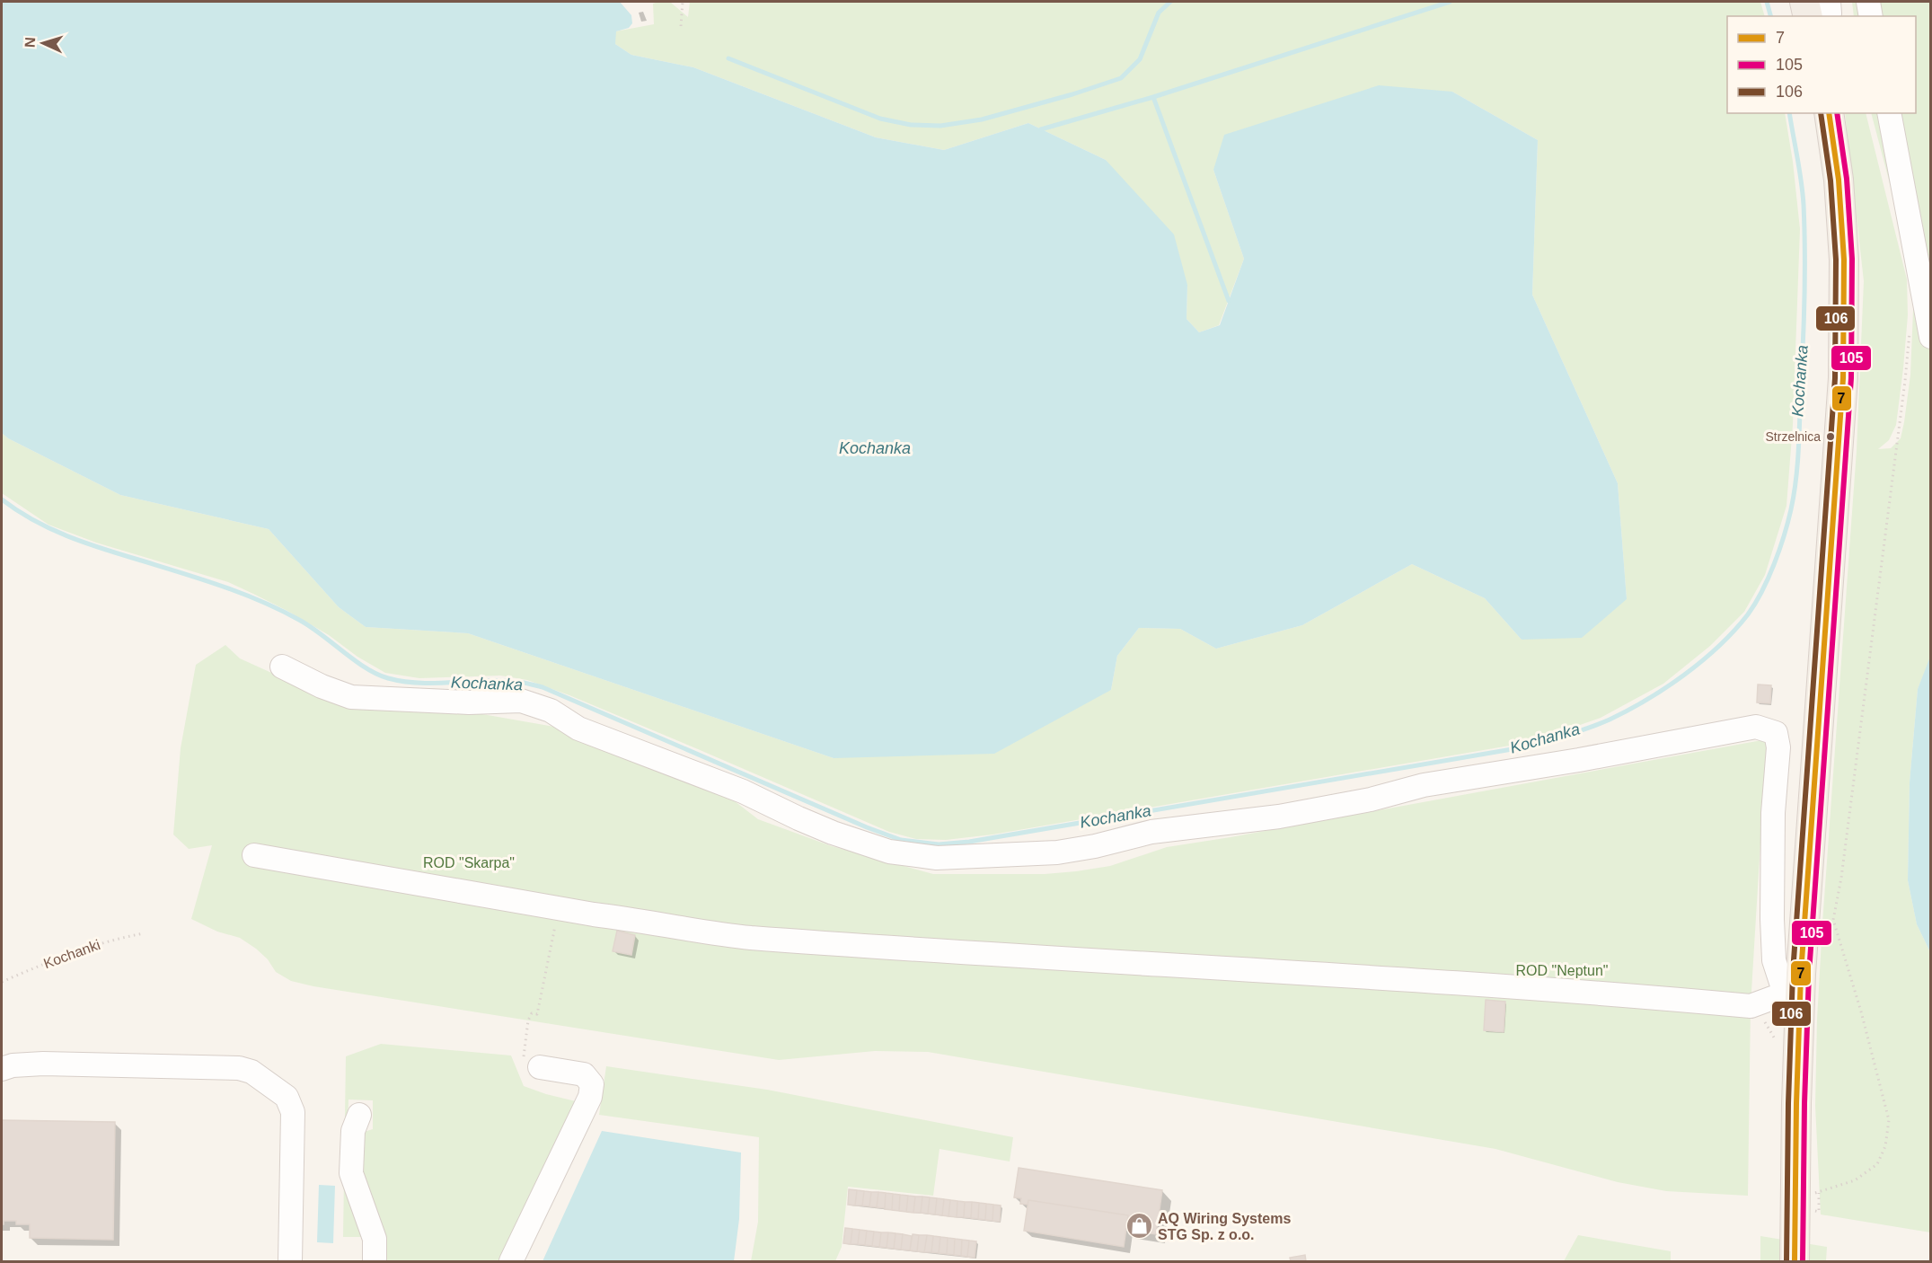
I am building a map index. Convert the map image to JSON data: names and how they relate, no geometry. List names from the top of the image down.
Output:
{
  "streets": {
    "path": ["Kochanki"]
  },
  "water": ["Kochanka"],
  "parks": ["ROD \"Skarpa\"", "ROD \"Neptun\""],
  "places": {
    "other": ["Strzelnica"],
    "shop": ["AQ Wiring Systems STG Sp. z o.o."]
  },
  "lines": ["transit line 7", "transit line 105", "transit line 106"],
  "legend": ["7", "105", "106"],
  "north": "left"
}
